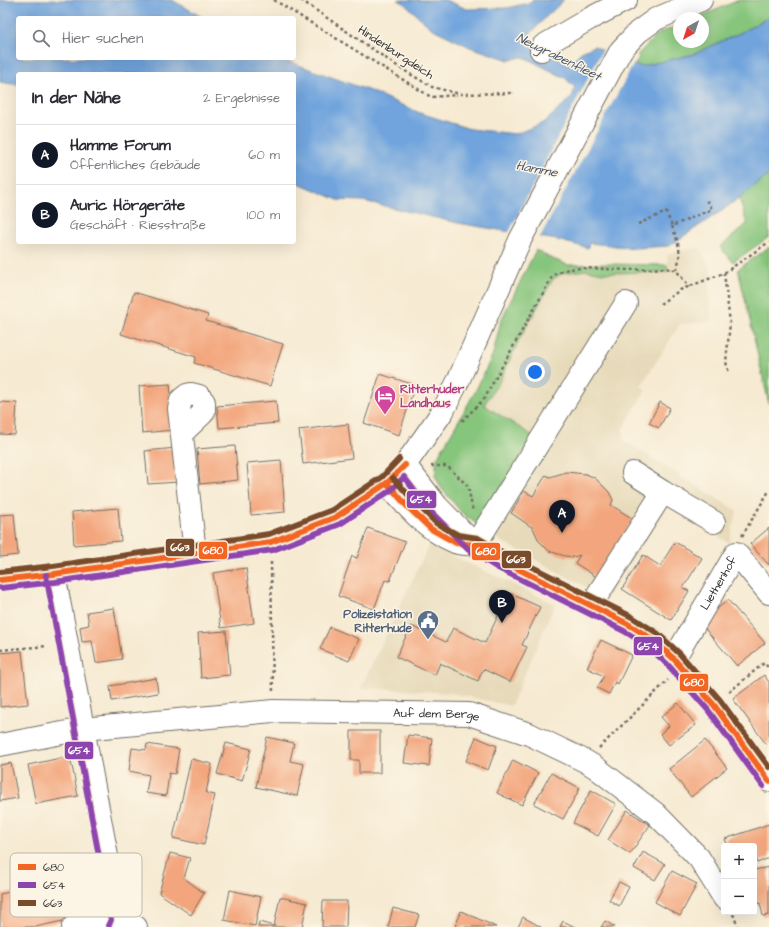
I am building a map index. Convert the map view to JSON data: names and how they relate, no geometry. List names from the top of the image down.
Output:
{
  "streets": {
    "street": ["Liethenhof", "Auf dem Berge"],
    "path": ["Hindenburgdeich"]
  },
  "water": ["Neugrabenfleet", "Hamme"],
  "places": {
    "hotel": ["Ritterhuder Landhaus"],
    "public building": ["Polizeistation Ritterhude"]
  },
  "lines": ["transit line 663", "transit line 680", "transit line 654"],
  "legend": ["680", "654", "663"],
  "north": "bottom left",
  "page": {
    "search": "Hier suchen",
    "heading": ["In der Nähe", "2 Ergebnisse"],
    "list": [
      {
        "mark": "A",
        "name": "Hamme Forum",
        "note": "Öffentliches Gebäude",
        "value": "60 m"
      },
      {
        "mark": "B",
        "name": "Auric Hörgeräte",
        "note": "Geschäft · Riesstraße",
        "value": "100 m"
      }
    ],
    "pins": ["A", "B"],
    "map_buttons": ["+", "−"]
  }
}
